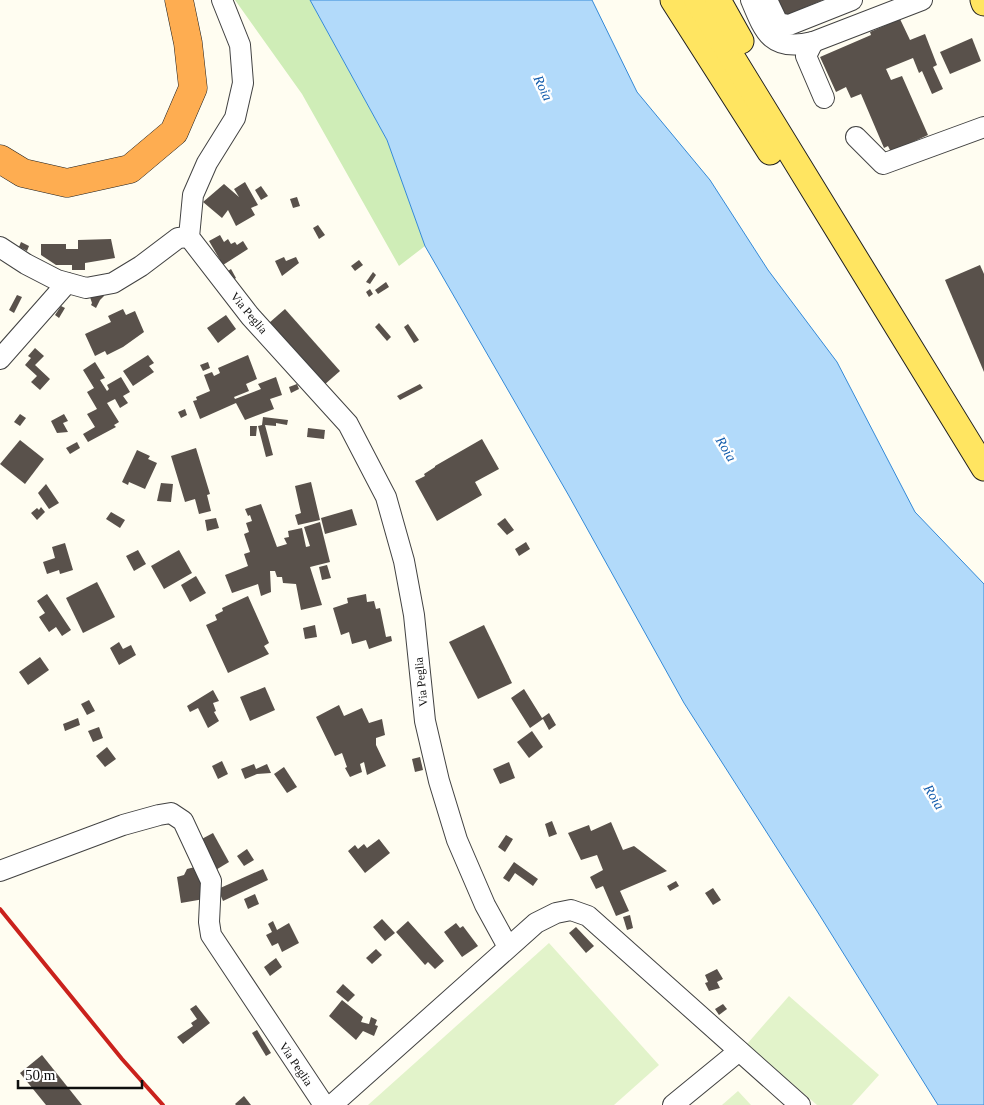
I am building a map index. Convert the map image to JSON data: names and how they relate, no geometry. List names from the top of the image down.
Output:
{
  "streets": {
    "street": ["Via Peglia"]
  },
  "water": ["Roia"],
  "scale_bar": "50 m"
}
